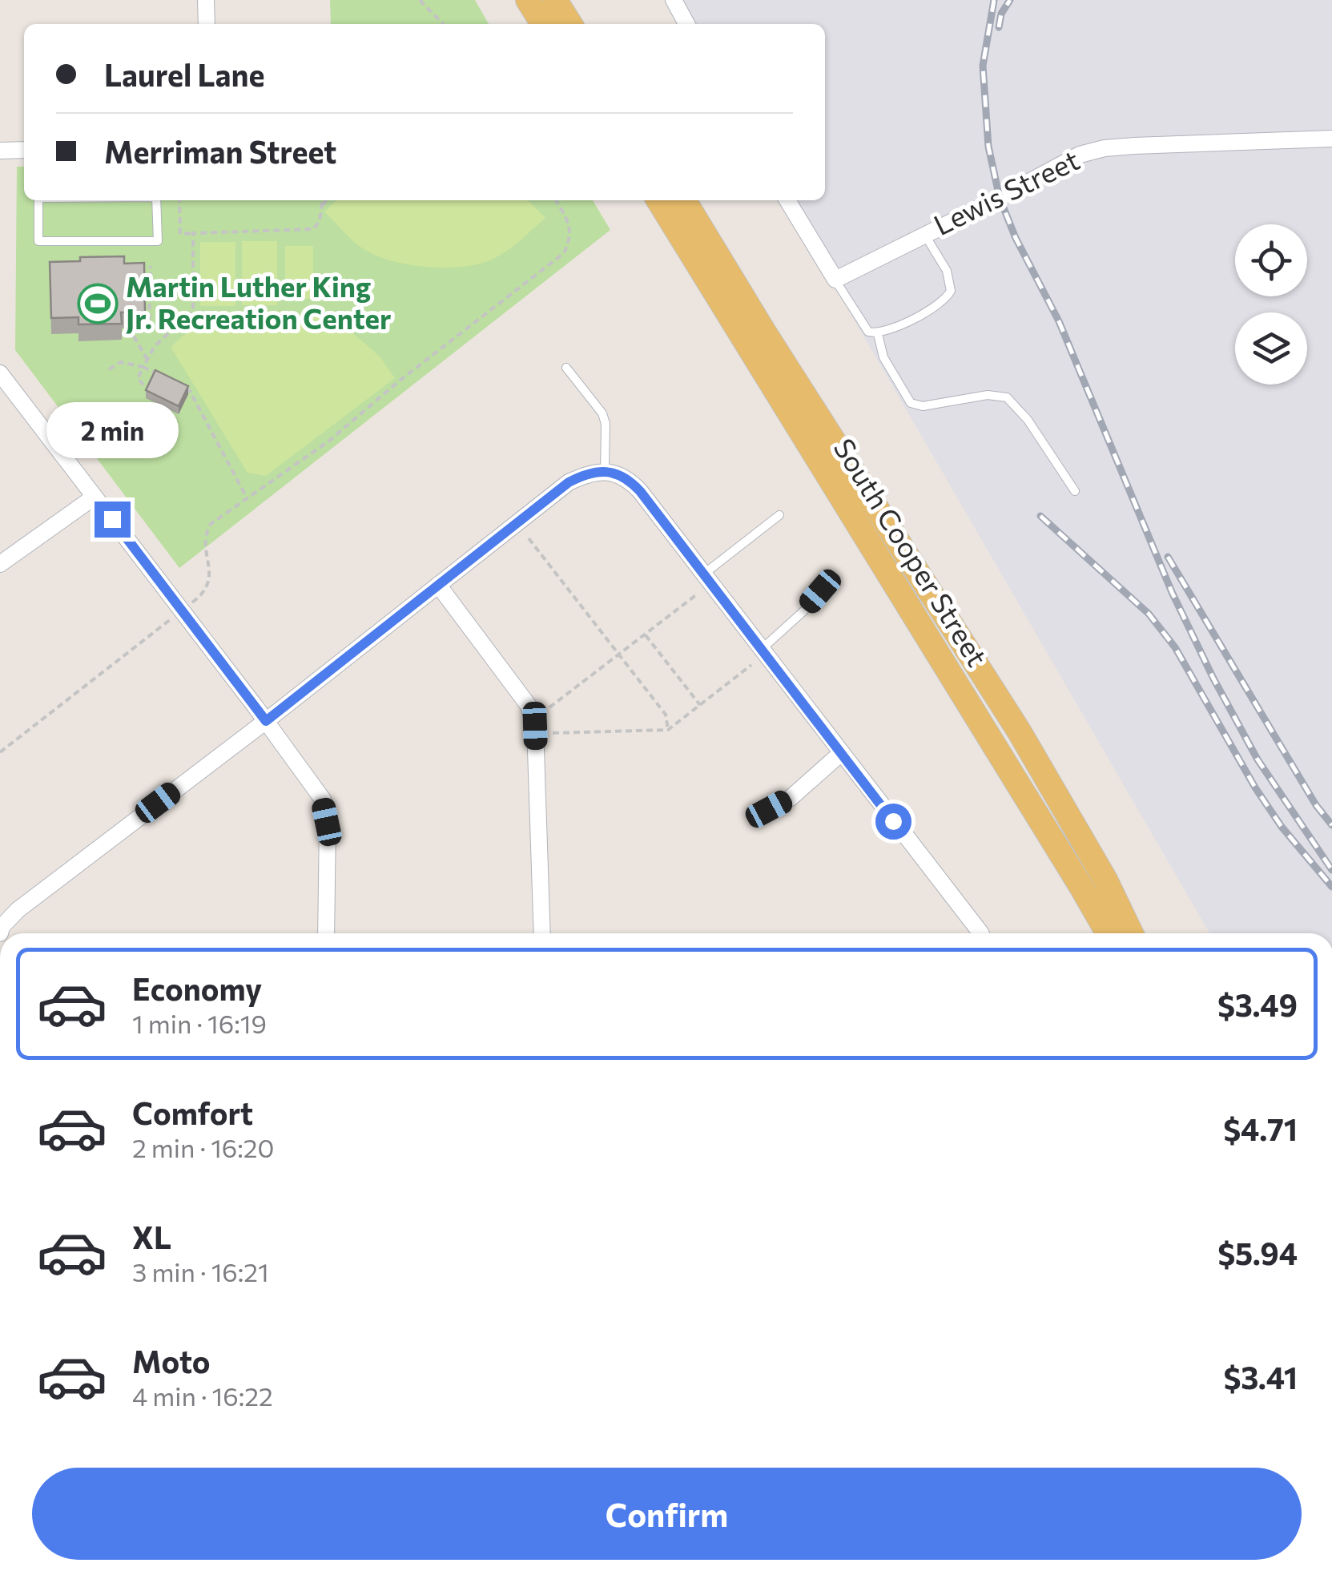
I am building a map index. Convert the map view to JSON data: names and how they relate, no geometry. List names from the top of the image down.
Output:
{
  "streets": {
    "main road": ["South Cooper Street"],
    "street": ["Lewis Street"]
  },
  "places": {
    "sports": ["Martin Luther King Jr. Recreation Center"]
  },
  "page": {
    "banner": ["Laurel Lane", "Merriman Street"],
    "bubble": "2 min",
    "list": [
      {
        "name": "Economy",
        "note": "1 min · 16:19",
        "value": "$3.49"
      },
      {
        "name": "Comfort",
        "note": "2 min · 16:20",
        "value": "$4.71"
      },
      {
        "name": "XL",
        "note": "3 min · 16:21",
        "value": "$5.94"
      },
      {
        "name": "Moto",
        "note": "4 min · 16:22",
        "value": "$3.41"
      }
    ],
    "buttons": "Confirm"
  }
}
